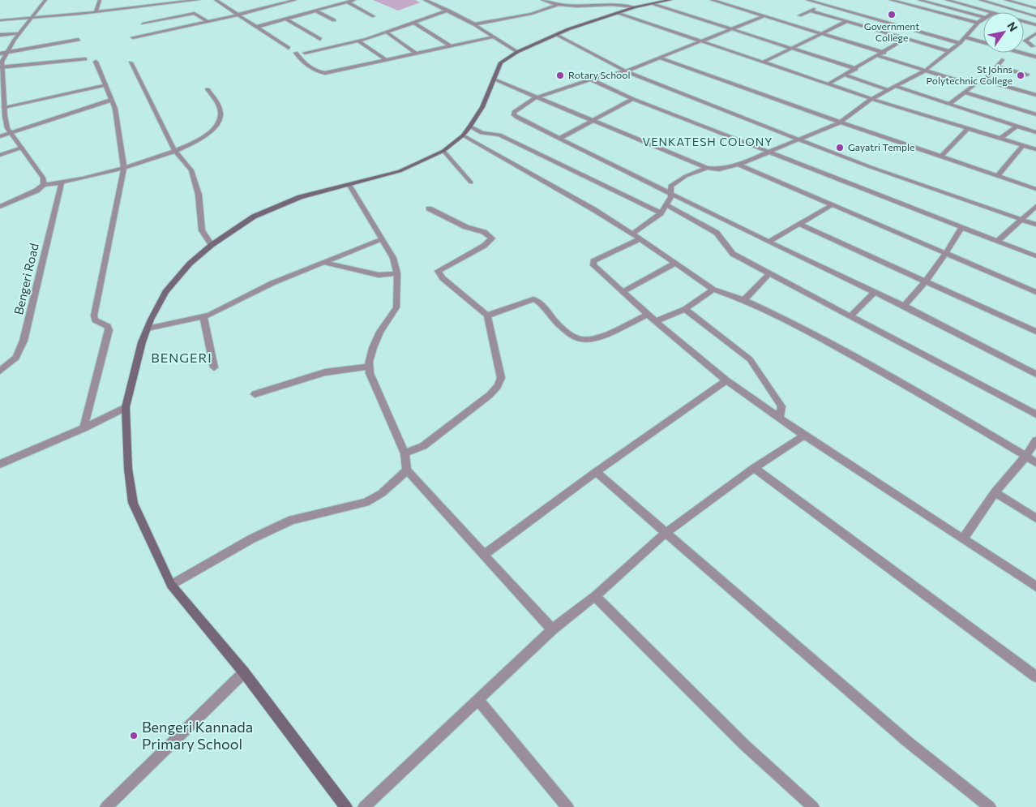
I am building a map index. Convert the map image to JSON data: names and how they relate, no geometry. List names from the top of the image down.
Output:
{
  "streets": {
    "street": ["Bengeri Road"]
  },
  "districts": ["VENKATESH COLONY", "BENGERI"],
  "places": [
    "Government College",
    "Rotary School",
    "St Johns Polytechnic College",
    "Gayatri Temple",
    "Bengeri Kannada Primary School"
  ],
  "north": "top right"
}
